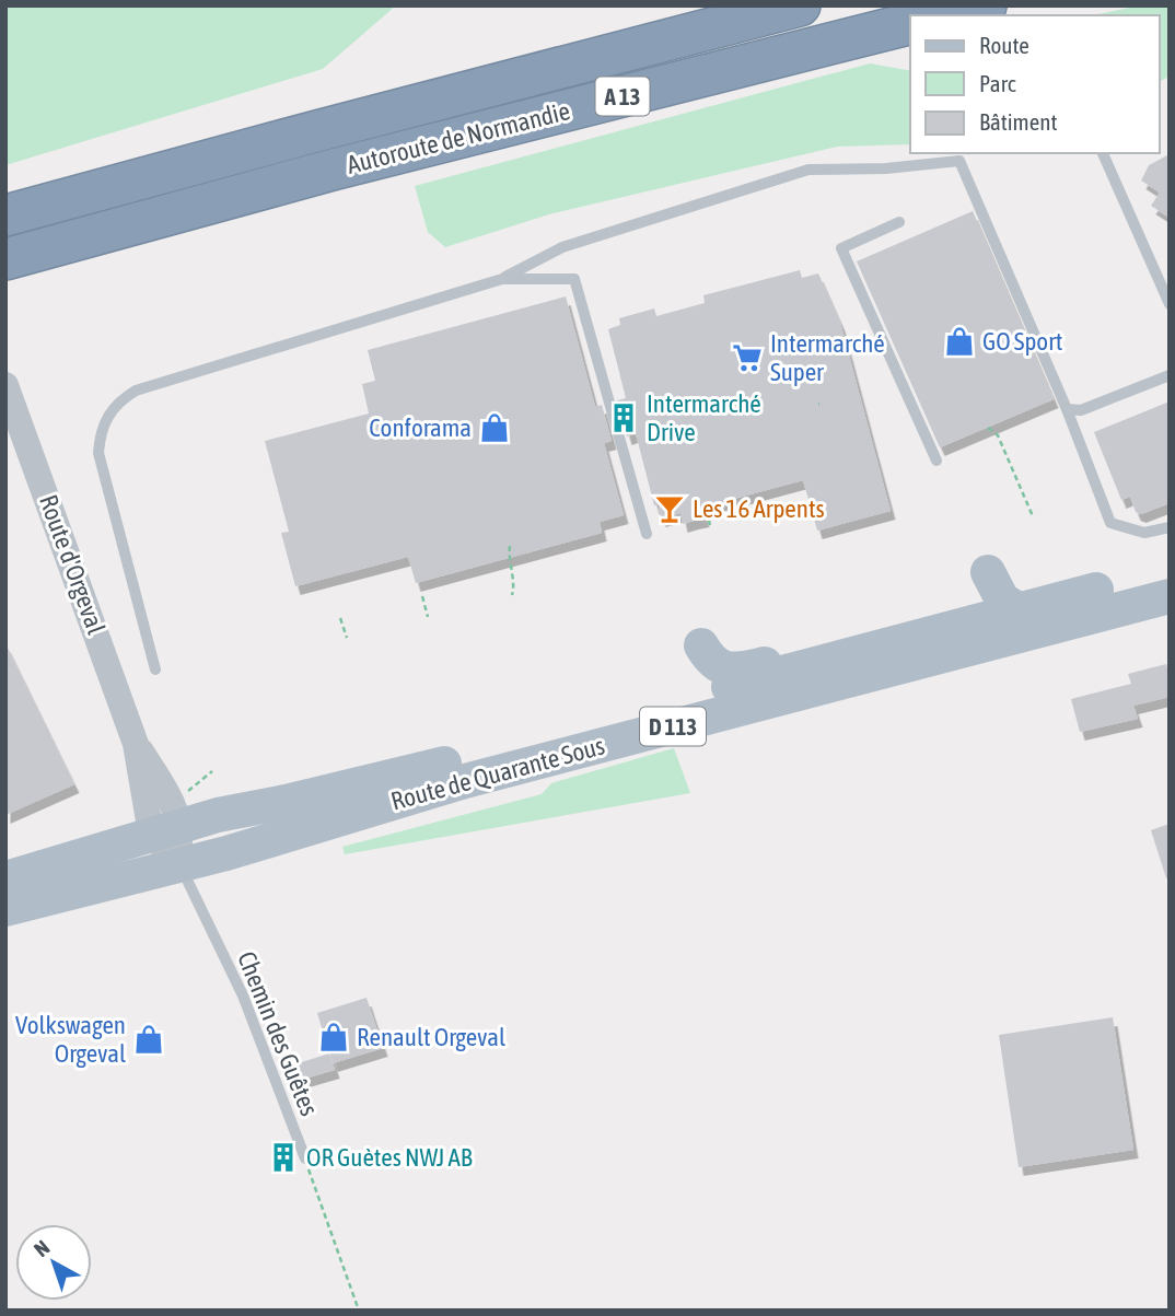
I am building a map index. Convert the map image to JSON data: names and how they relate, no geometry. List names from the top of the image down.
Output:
{
  "streets": {
    "highway": ["A 13", "Autoroute de Normandie"],
    "main road": ["D 113", "Route de Quarante Sous"],
    "street": ["Route d'Orgeval"],
    "lane": ["Chemin des Guêtes"]
  },
  "crossings": [
    ["Route d'Orgeval", "Route de Quarante Sous"],
    ["Route de Quarante Sous", "Chemin des Guêtes"]
  ],
  "places": {
    "shop": [
      "GO Sport",
      "Conforama",
      "Renault Orgeval",
      "Volkswagen Orgeval"
    ],
    "supermarket": ["Intermarché Super"],
    "building": ["Intermarché Drive", "OR Guètes NWJ AB"],
    "bar": ["Les 16 Arpents"]
  },
  "legend": ["Route", "Parc", "Bâtiment"],
  "north": "top left"
}
